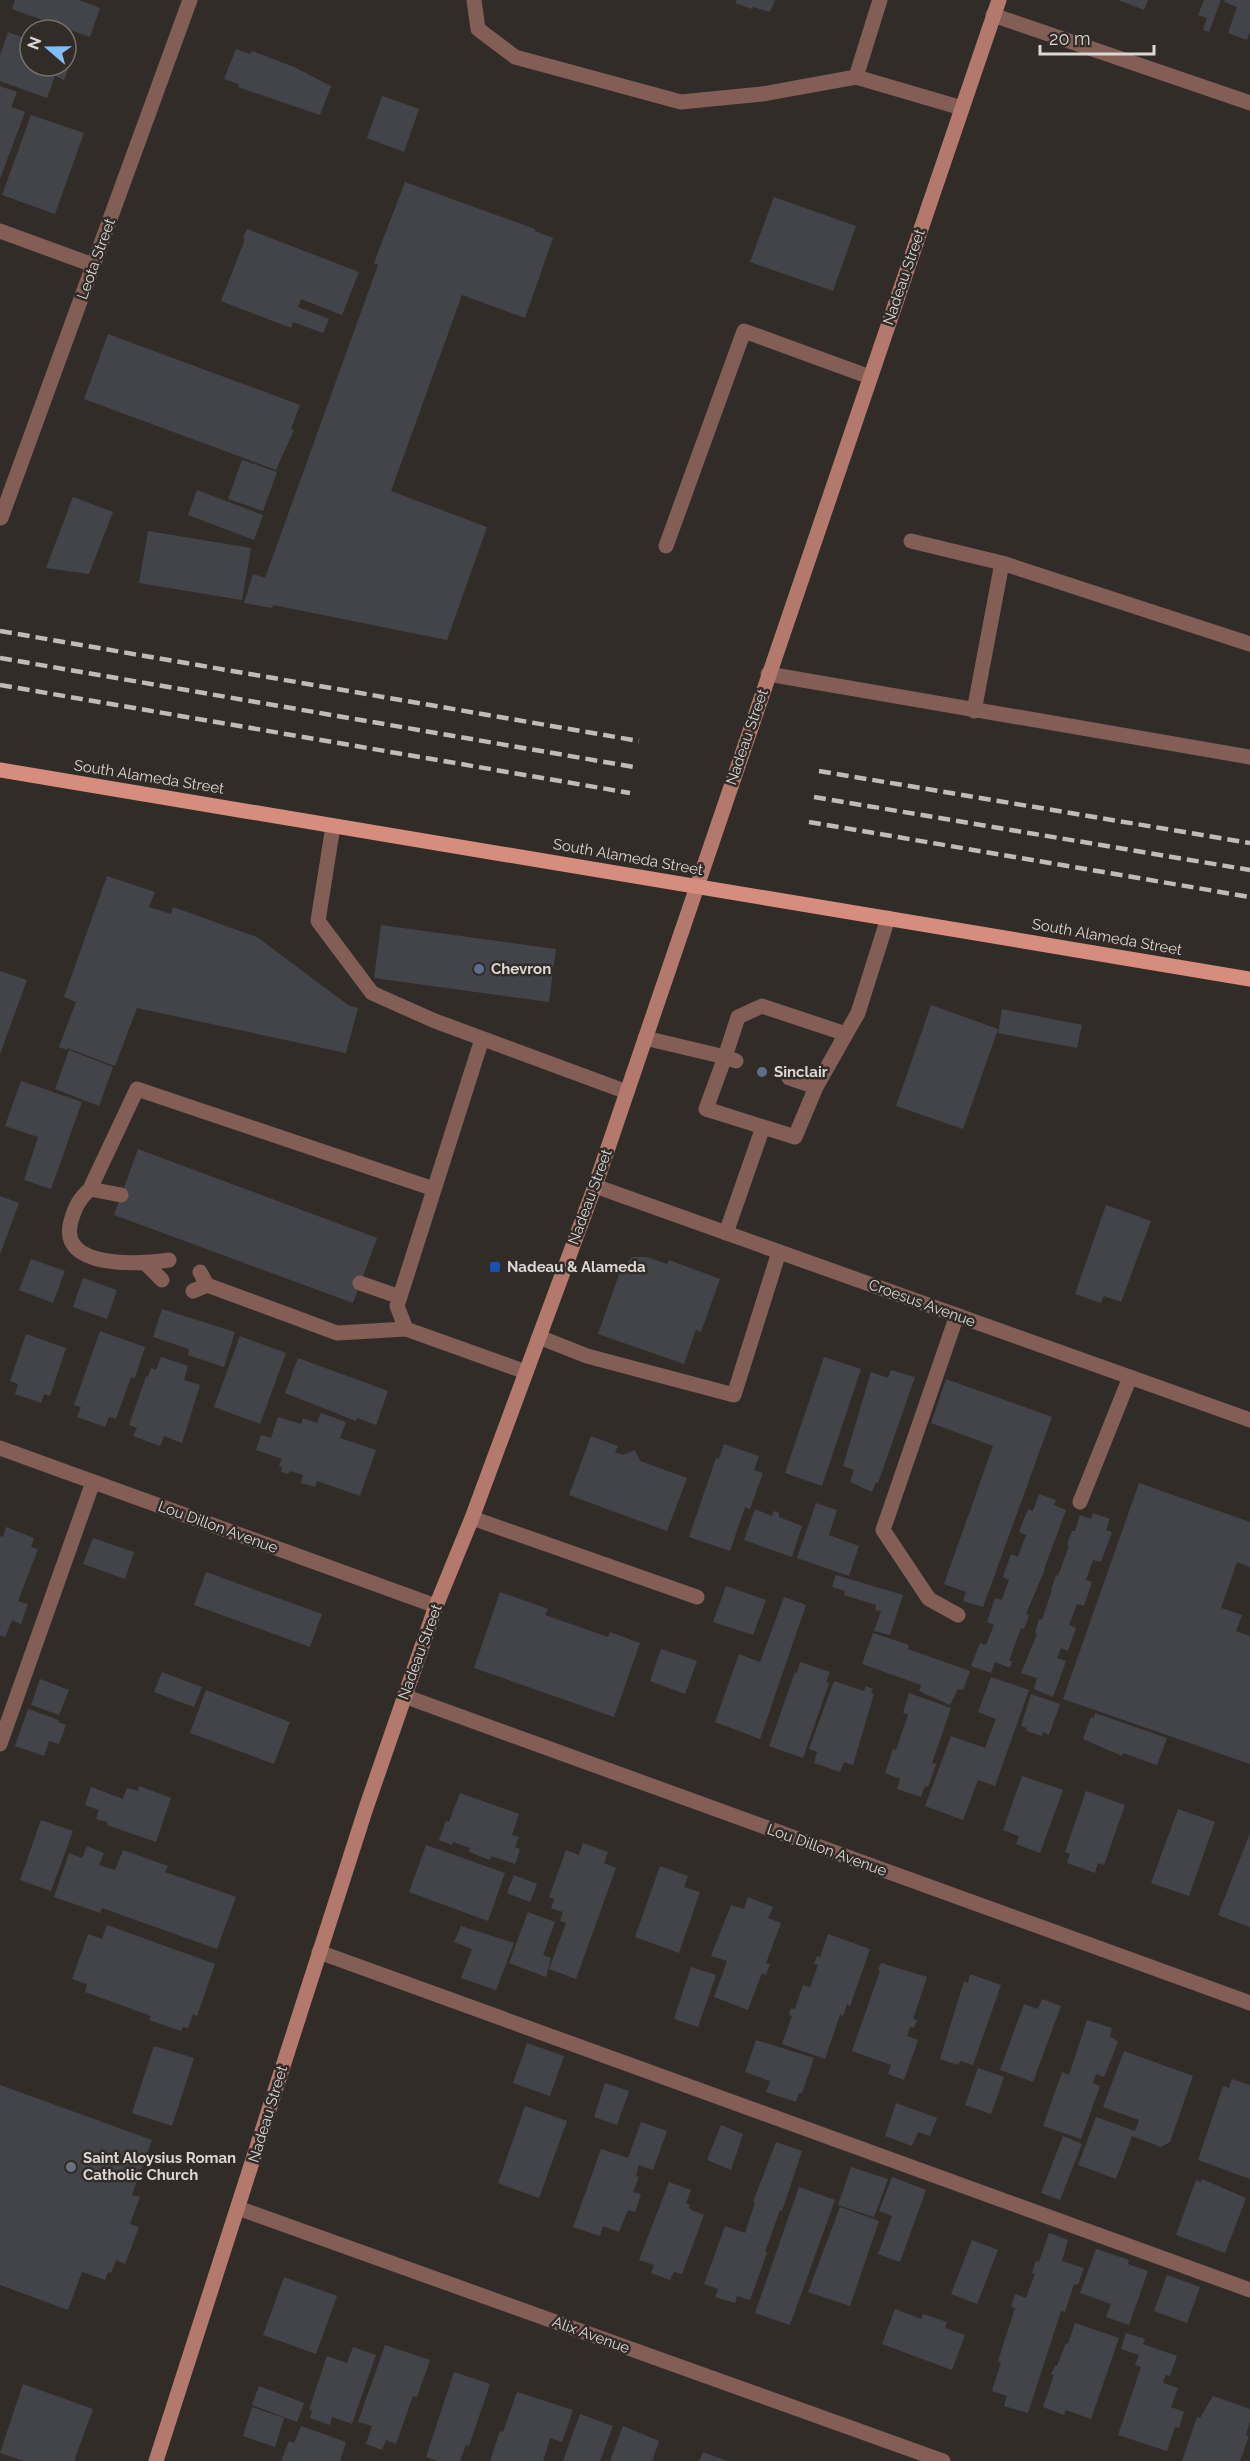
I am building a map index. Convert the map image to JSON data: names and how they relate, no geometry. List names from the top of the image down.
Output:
{
  "streets": {
    "main road": ["Nadeau Street", "South Alameda Street"],
    "street": [
      "Leota Street",
      "Croesus Avenue",
      "Lou Dillon Avenue",
      "Alix Avenue"
    ]
  },
  "crossings": [
    ["Nadeau Street", "South Alameda Street"],
    ["Nadeau Street", "Croesus Avenue"],
    ["Nadeau Street", "Lou Dillon Avenue"],
    ["Nadeau Street", "Alix Avenue"]
  ],
  "places": {
    "other": ["Chevron", "Sinclair", "Saint Aloysius Roman Catholic Church"],
    "transit": ["Nadeau & Alameda"]
  },
  "scale_bar": "20 m",
  "north": "left"
}
